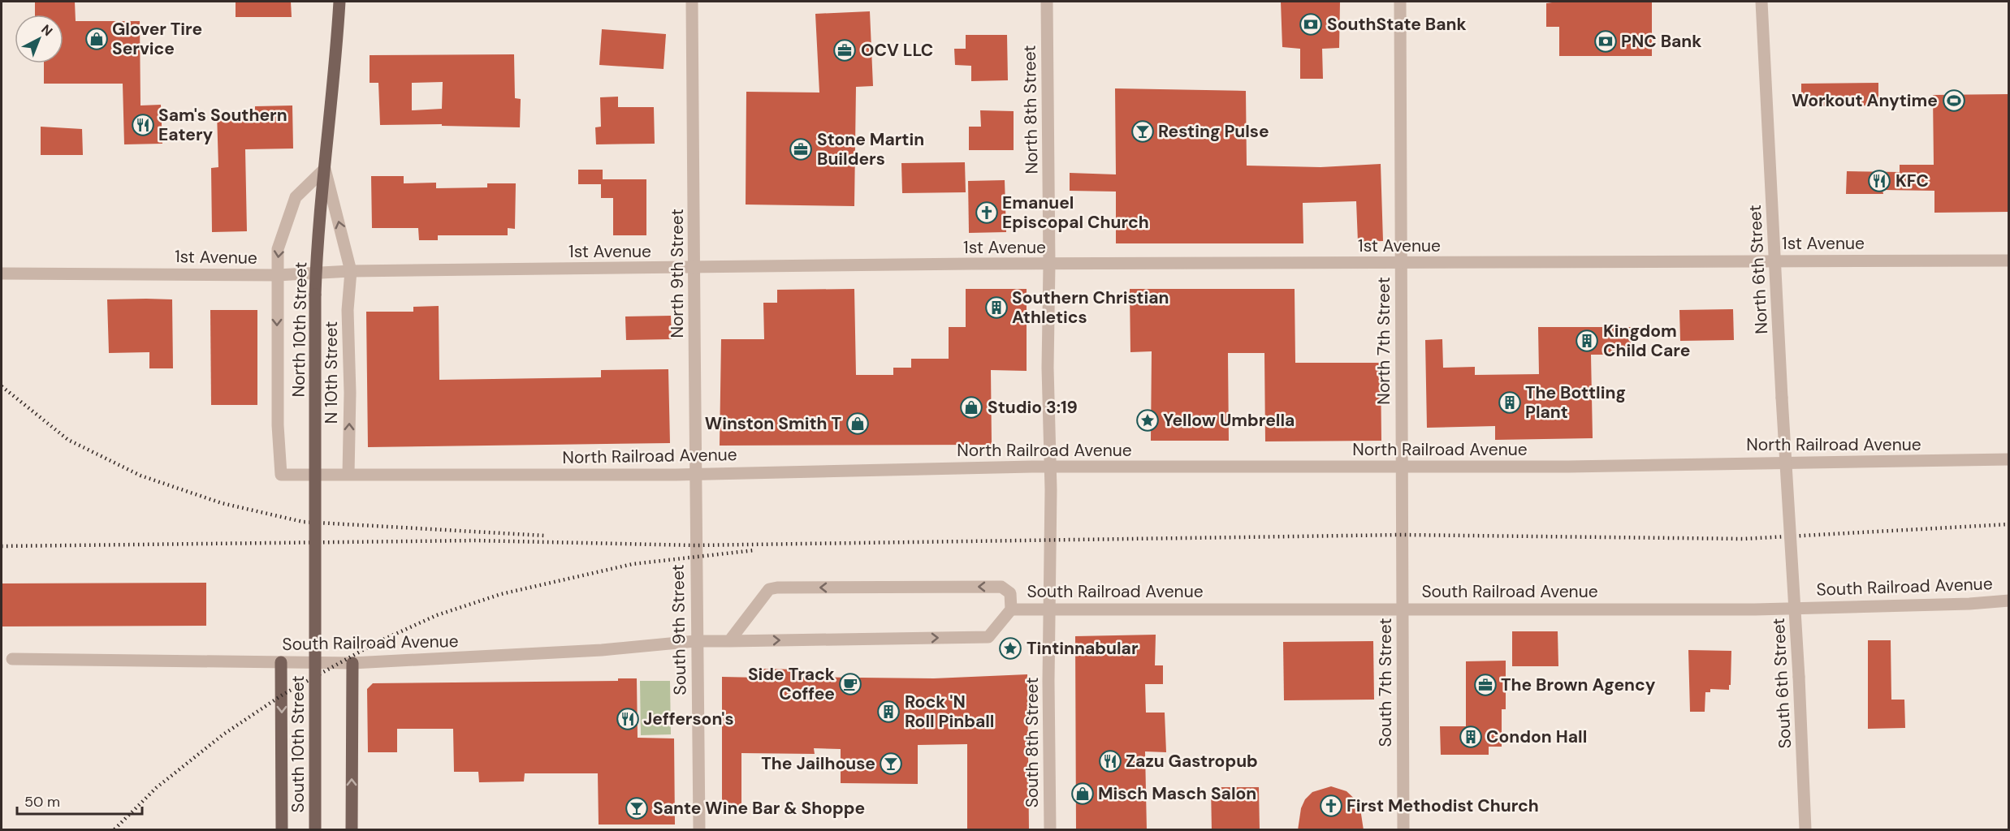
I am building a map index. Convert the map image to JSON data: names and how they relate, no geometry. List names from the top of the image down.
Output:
{
  "streets": {
    "main road": ["North 10th Street", "South 10th Street"],
    "street": [
      "North 8th Street",
      "1st Avenue",
      "North 6th Street",
      "North 9th Street",
      "North 7th Street",
      "N 10th Street",
      "North Railroad Avenue",
      "South Railroad Avenue",
      "South 9th Street",
      "South 7th Street",
      "South 6th Street",
      "South 8th Street"
    ]
  },
  "crossings": [
    ["North 8th Street", "1st Avenue"],
    ["North 8th Street", "North Railroad Avenue"],
    ["North 8th Street", "South 8th Street"],
    ["1st Avenue", "North 6th Street"],
    ["1st Avenue", "North 9th Street"],
    ["1st Avenue", "North 10th Street"],
    ["1st Avenue", "North 7th Street"],
    ["1st Avenue", "N 10th Street"],
    ["1st Avenue", "North Railroad Avenue"],
    ["North 6th Street", "South 6th Street"],
    ["North 9th Street", "North Railroad Avenue"],
    ["North 9th Street", "South 9th Street"],
    ["North 10th Street", "N 10th Street"],
    ["North 10th Street", "North Railroad Avenue"],
    ["North 10th Street", "South 10th Street"],
    ["North 7th Street", "North Railroad Avenue"],
    ["North 7th Street", "South 7th Street"],
    ["N 10th Street", "North Railroad Avenue"],
    ["South Railroad Avenue", "South 9th Street"],
    ["South Railroad Avenue", "South 7th Street"],
    ["South Railroad Avenue", "South 8th Street"]
  ],
  "one_way": ["N 10th Street"],
  "places": {
    "bank": ["SouthState Bank", "PNC Bank"],
    "shop": [
      "Glover Tire Service",
      "Studio 3:19",
      "Winston Smith T",
      "Misch Masch Salon"
    ],
    "office": ["OCV LLC", "Stone Martin Builders", "The Brown Agency"],
    "sports": ["Workout Anytime"],
    "restaurant": [
      "Sam's Southern Eatery",
      "KFC",
      "Jefferson's",
      "Zazu Gastropub"
    ],
    "bar": ["Resting Pulse", "The Jailhouse", "Sante Wine Bar & Shoppe"],
    "church": ["Emanuel Episcopal Church", "First Methodist Church"],
    "building": [
      "Southern Christian Athletics",
      "Kingdom Child Care",
      "The Bottling Plant",
      "Rock 'N Roll Pinball",
      "Condon Hall"
    ],
    "place": ["Yellow Umbrella", "Tintinnabular"],
    "cafe": ["Side Track Coffee"]
  },
  "scale_bar": "50 m",
  "north": "top right"
}
